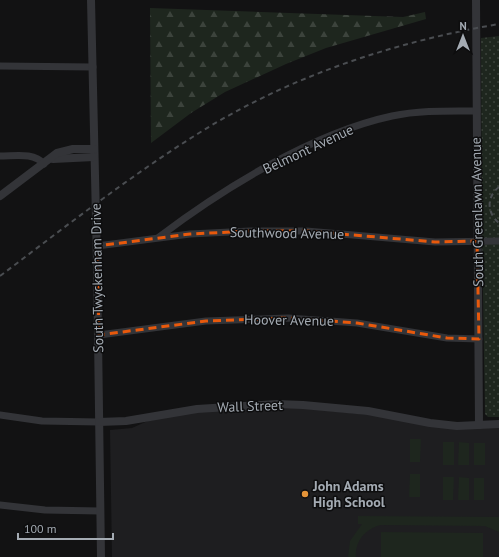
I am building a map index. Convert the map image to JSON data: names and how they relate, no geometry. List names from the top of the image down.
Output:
{
  "streets": {
    "street": [
      "Belmont Avenue",
      "South Greenlawn Avenue",
      "Southwood Avenue",
      "South Twyckenham Drive",
      "Hoover Avenue",
      "Wall Street"
    ]
  },
  "crossings": [
    ["Belmont Avenue", "South Greenlawn Avenue"],
    ["Belmont Avenue", "Southwood Avenue"],
    ["South Greenlawn Avenue", "Southwood Avenue"],
    ["South Greenlawn Avenue", "Hoover Avenue"],
    ["South Greenlawn Avenue", "Wall Street"],
    ["Southwood Avenue", "South Twyckenham Drive"],
    ["South Twyckenham Drive", "Hoover Avenue"],
    ["South Twyckenham Drive", "Wall Street"]
  ],
  "places": ["John Adams High School"],
  "scale_bar": "100 m",
  "north": "top"
}
